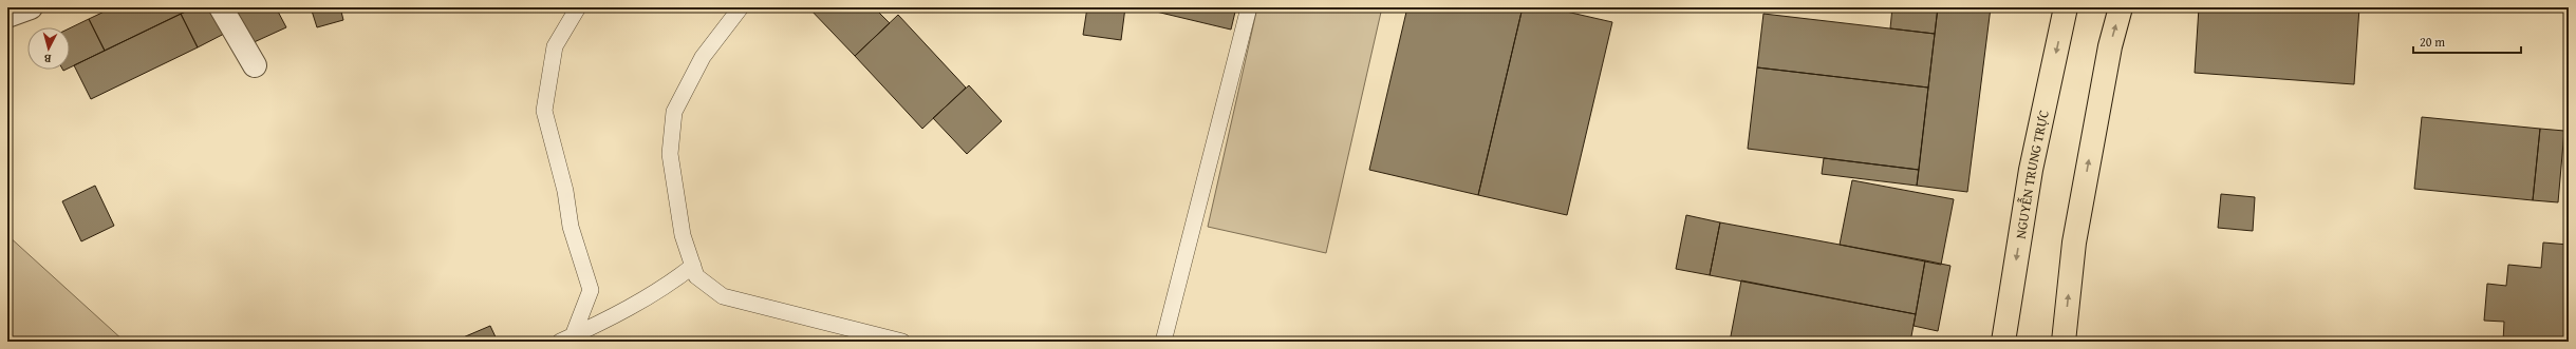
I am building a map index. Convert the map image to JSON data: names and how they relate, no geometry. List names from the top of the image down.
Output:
{
  "streets": {
    "main road": ["NGUYỄN TRUNG TRỰC"]
  },
  "scale_bar": "20 m",
  "north": "bottom"
}
